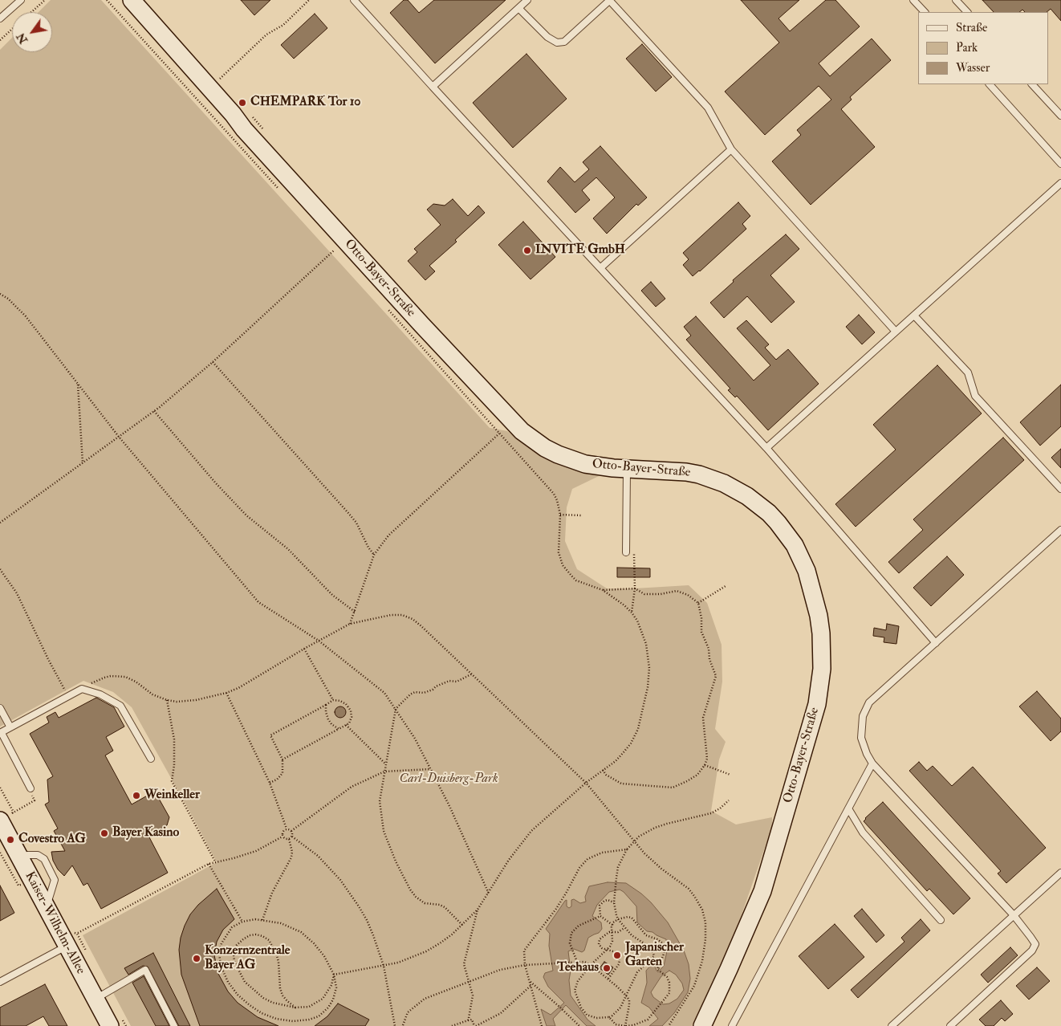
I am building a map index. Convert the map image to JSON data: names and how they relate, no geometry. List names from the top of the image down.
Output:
{
  "streets": {
    "street": ["Otto-Bayer-Straße", "Kaiser-Wilhelm-Allee"]
  },
  "parks": ["Carl-Duisberg-Park"],
  "places": [
    "CHEMPARK Tor 10",
    "INVITE GmbH",
    "Weinkeller",
    "Bayer Kasino",
    "Covestro AG",
    "Japanischer Garten",
    "Konzernzentrale Bayer AG",
    "Teehaus"
  ],
  "legend": ["Straße", "Park", "Wasser"],
  "north": "bottom left"
}
